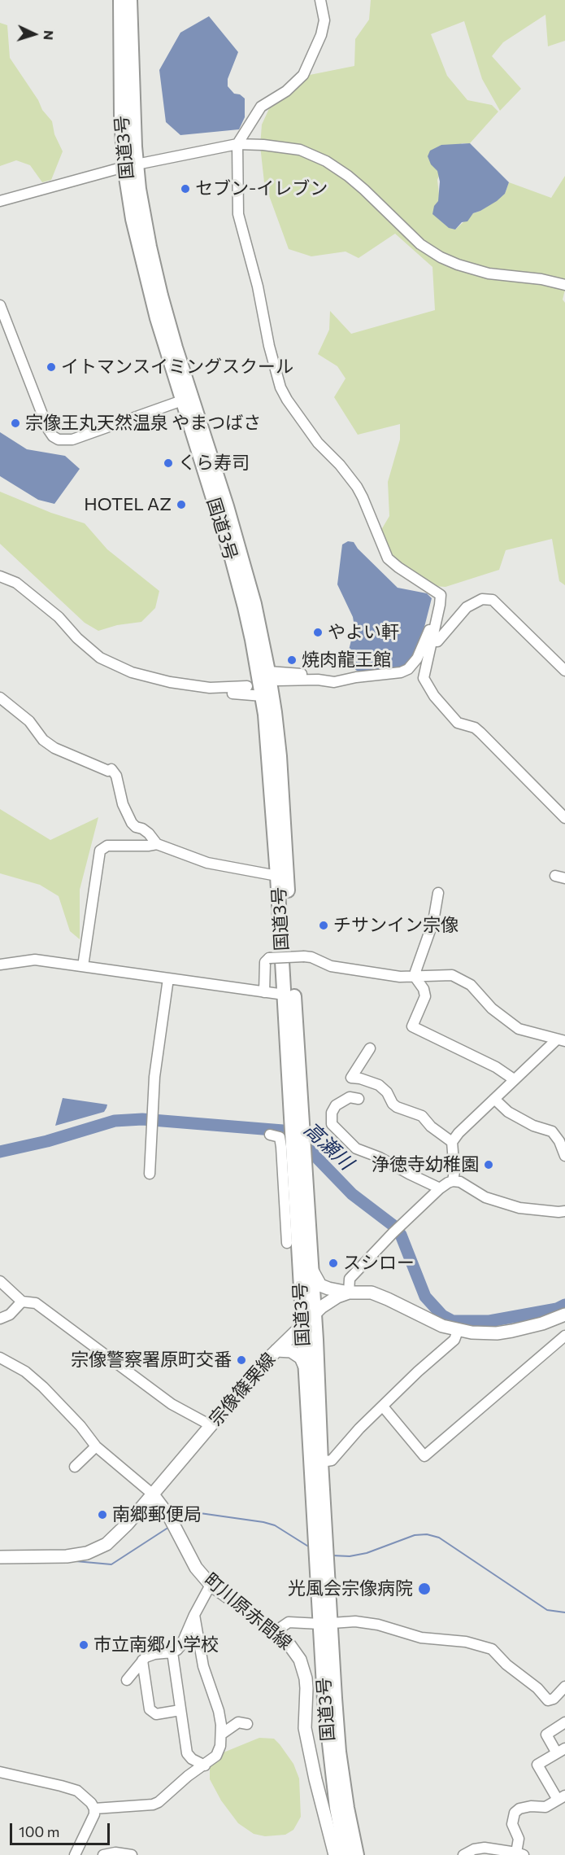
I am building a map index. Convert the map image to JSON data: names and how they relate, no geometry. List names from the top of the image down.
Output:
{
  "streets": {
    "highway": ["国道3号"],
    "main road": ["宗像篠栗線", "町川原赤間線"]
  },
  "crossings": [
    ["国道3号", "宗像篠栗線"],
    ["宗像篠栗線", "町川原赤間線"]
  ],
  "water": ["高瀬川"],
  "places": [
    "セブン-イレブン",
    "イトマンスイミングスクール",
    "宗像王丸天然温泉 やまつばさ",
    "くら寿司",
    "HOTEL AZ",
    "やよい軒",
    "焼肉龍王館",
    "チサンイン宗像",
    "浄徳寺幼稚園",
    "スシロー",
    "宗像警察署原町交番",
    "南郷郵便局",
    "光風会宗像病院",
    "市立南郷小学校"
  ],
  "scale_bar": "100 m",
  "north": "right"
}
